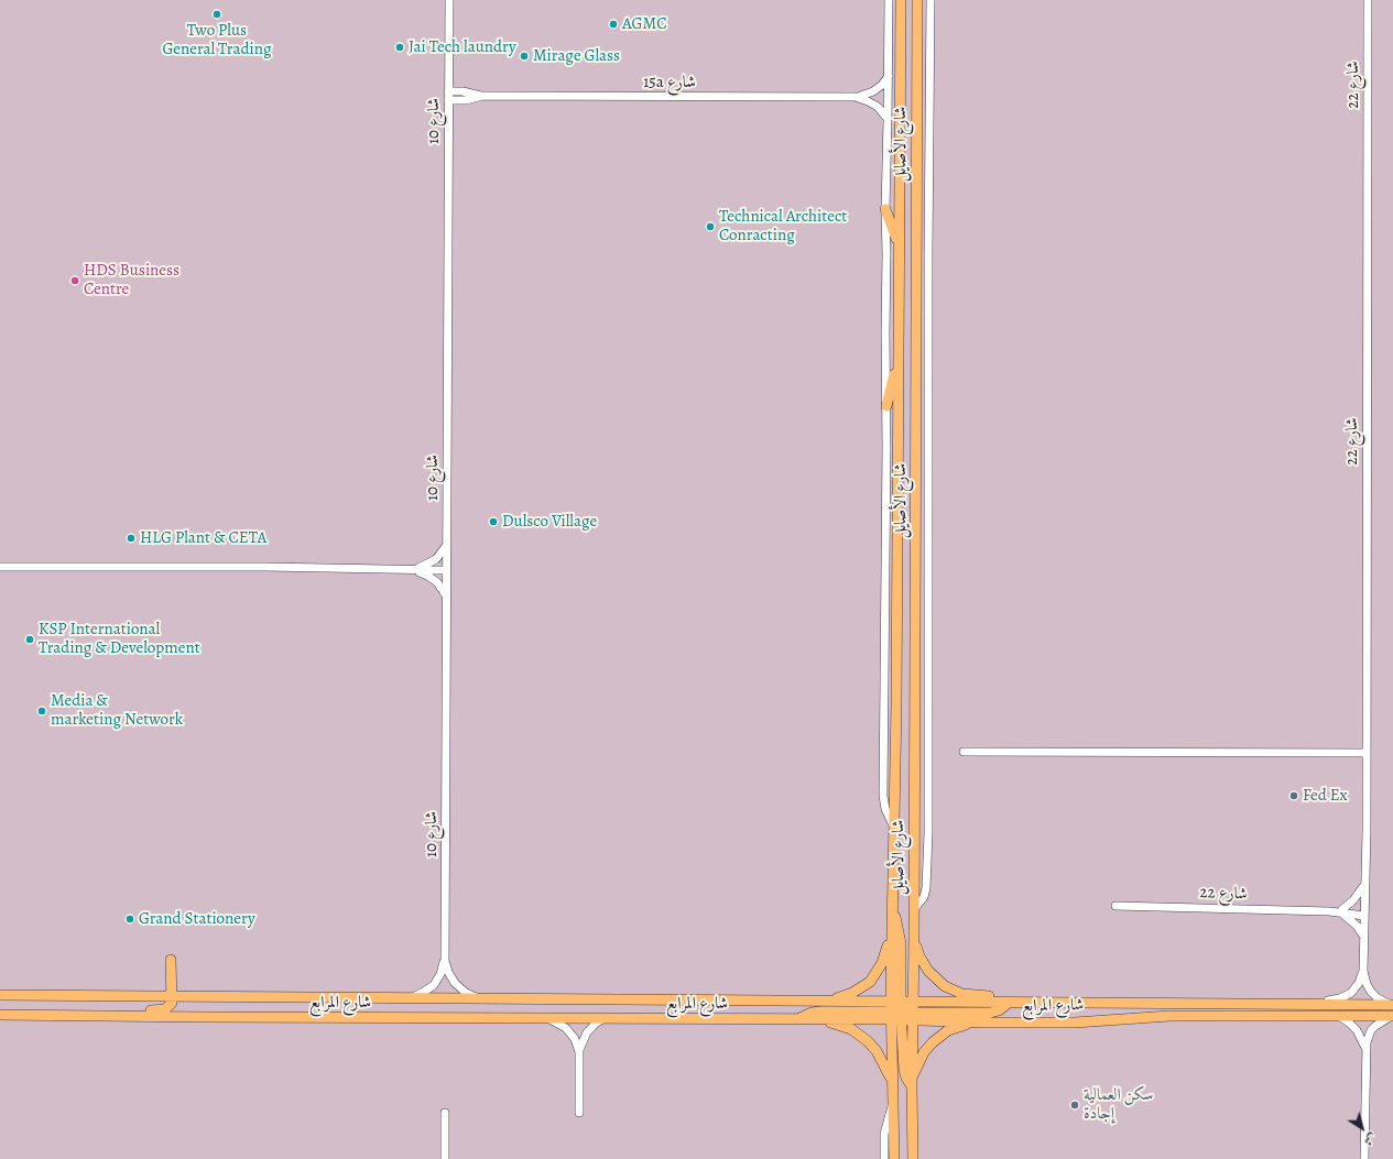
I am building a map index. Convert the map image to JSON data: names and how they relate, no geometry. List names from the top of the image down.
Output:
{
  "streets": {
    "main road": ["شارع الأصايل", "شارع المرابع"],
    "street": ["15a شارع", "شارع 22", "شارع 10"]
  },
  "crossings": [
    ["15a شارع", "شارع 10"],
    ["شارع 22", "شارع المرابع"],
    ["شارع 10", "شارع المرابع"],
    ["شارع الأصايل", "شارع المرابع"]
  ],
  "places": [
    "Two Plus General Trading",
    "AGMC",
    "Jai Tech laundry",
    "Mirage Glass",
    "Technical Architect Conracting",
    "HDS Business Centre",
    "Dulsco Village",
    "HLG Plant & CETA",
    "KSP International Trading & Development",
    "Media & marketing Network",
    "Fed Ex",
    "Grand Stationery",
    "سكن العمالية إجادة"
  ],
  "north": "bottom right"
}
